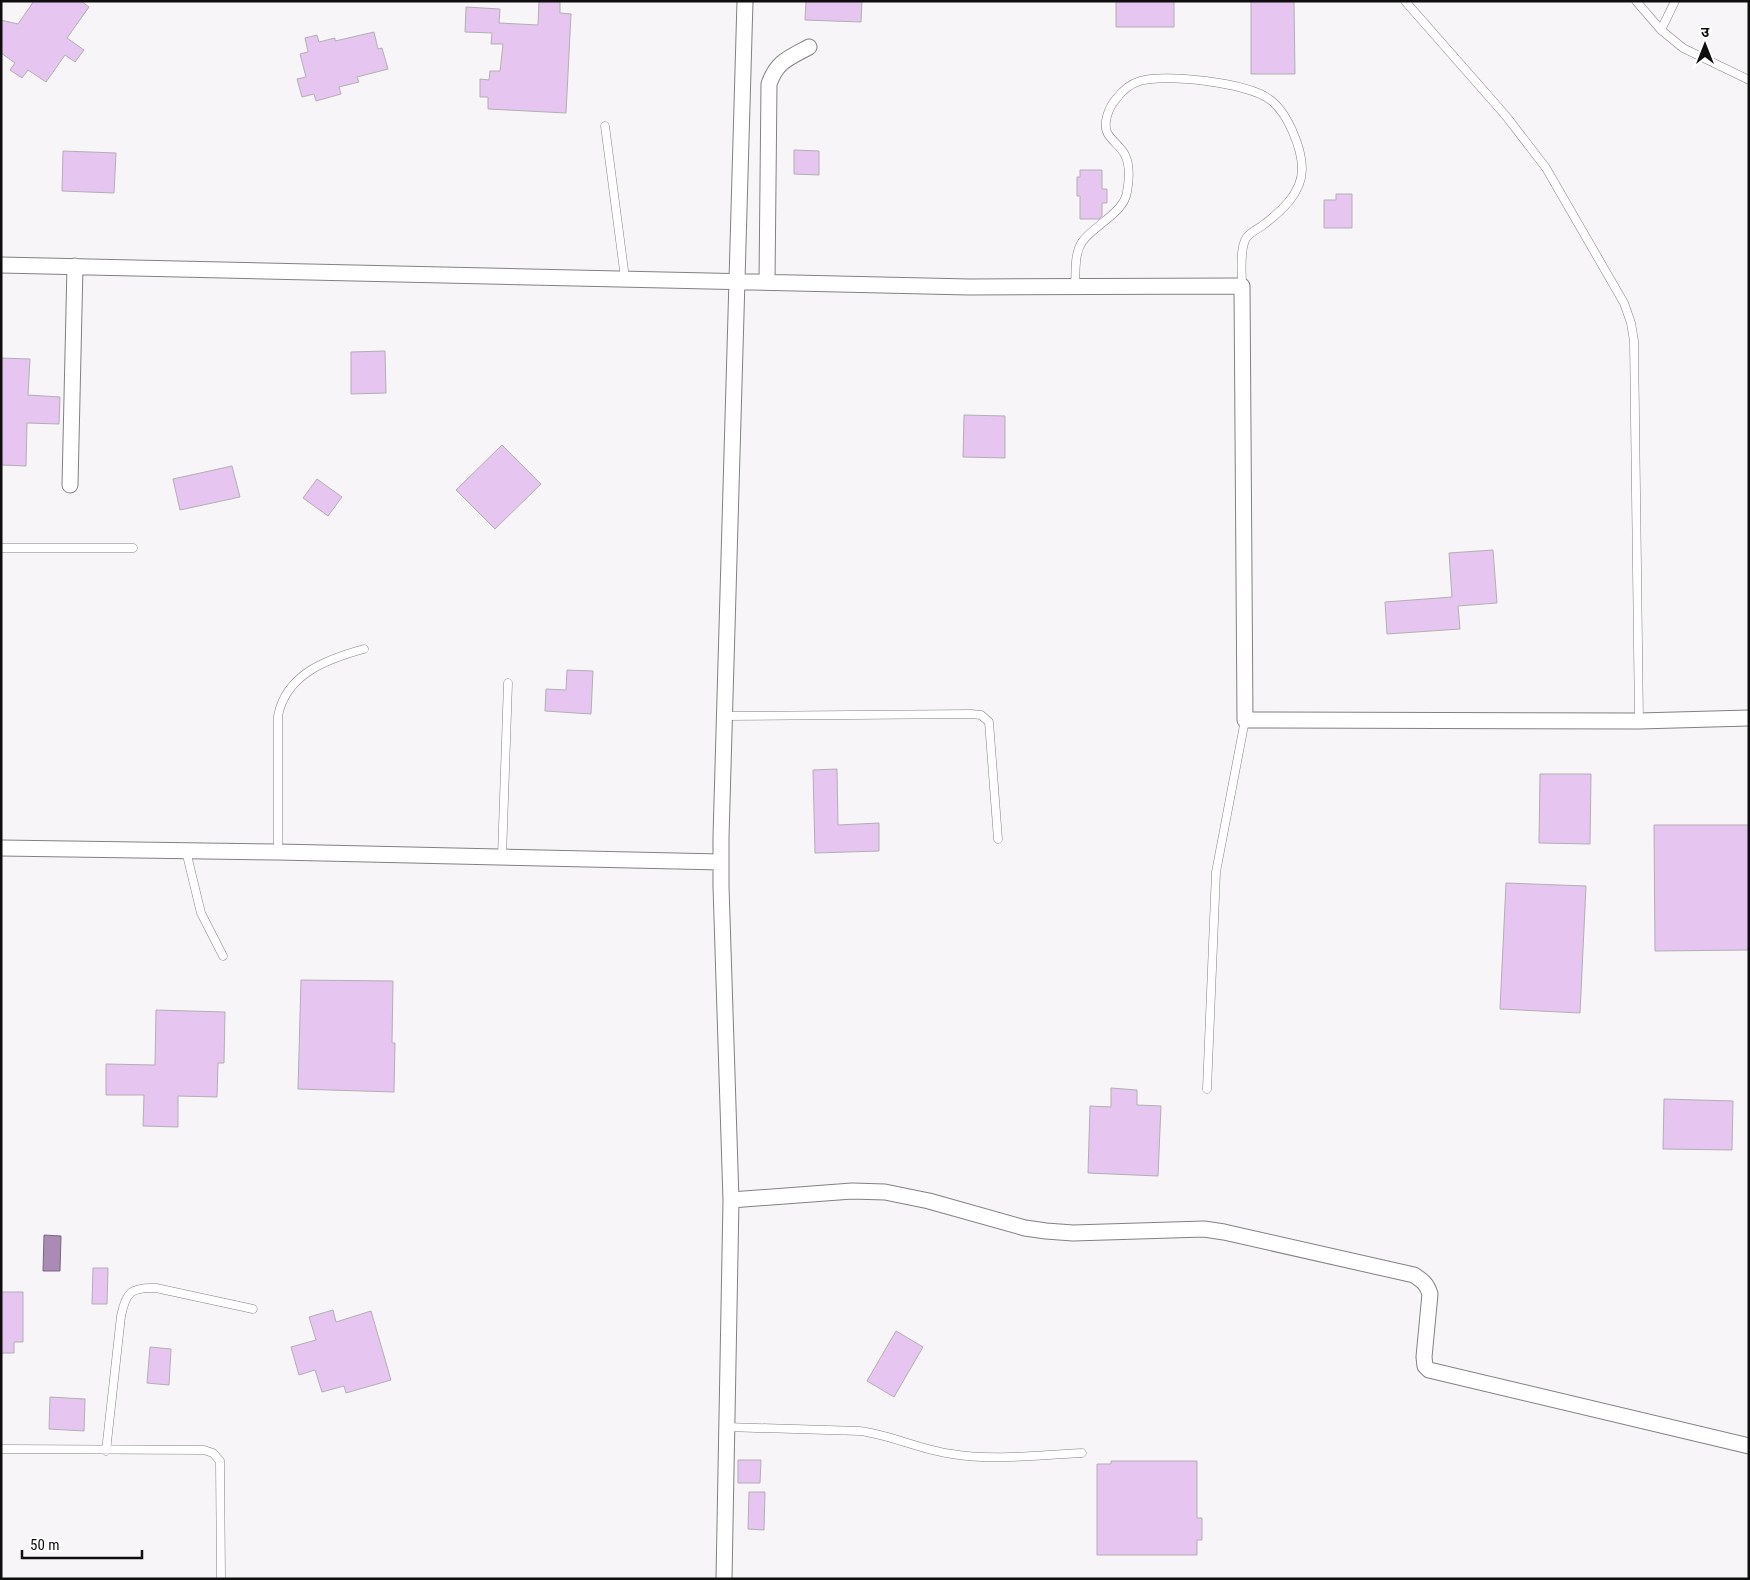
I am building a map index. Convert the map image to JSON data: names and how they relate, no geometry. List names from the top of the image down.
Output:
{
  "scale_bar": "50 m",
  "north": "top"
}
